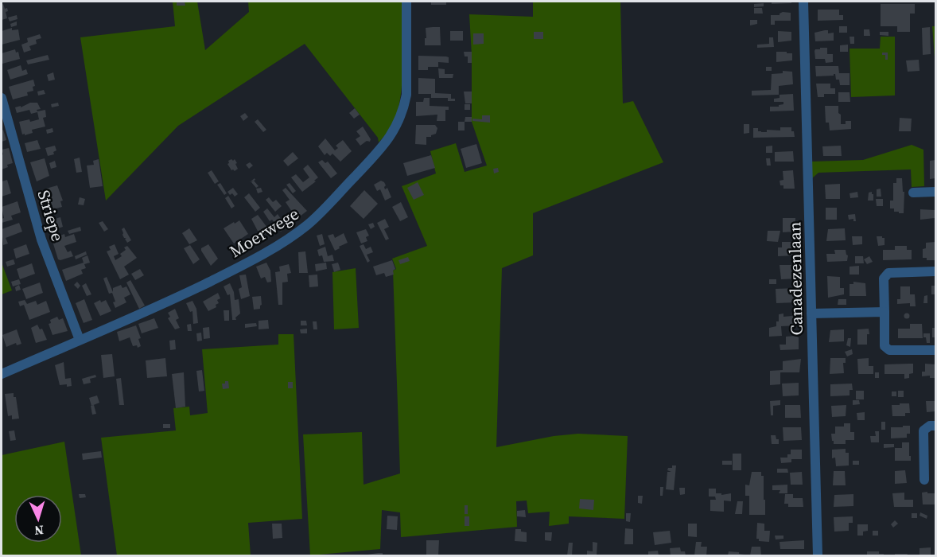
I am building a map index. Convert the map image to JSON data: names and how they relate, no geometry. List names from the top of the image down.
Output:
{
  "streets": {
    "street": ["Striepe", "Moerwege", "Canadezenlaan"]
  },
  "crossings": [
    ["Striepe", "Moerwege"]
  ],
  "north": "bottom"
}
